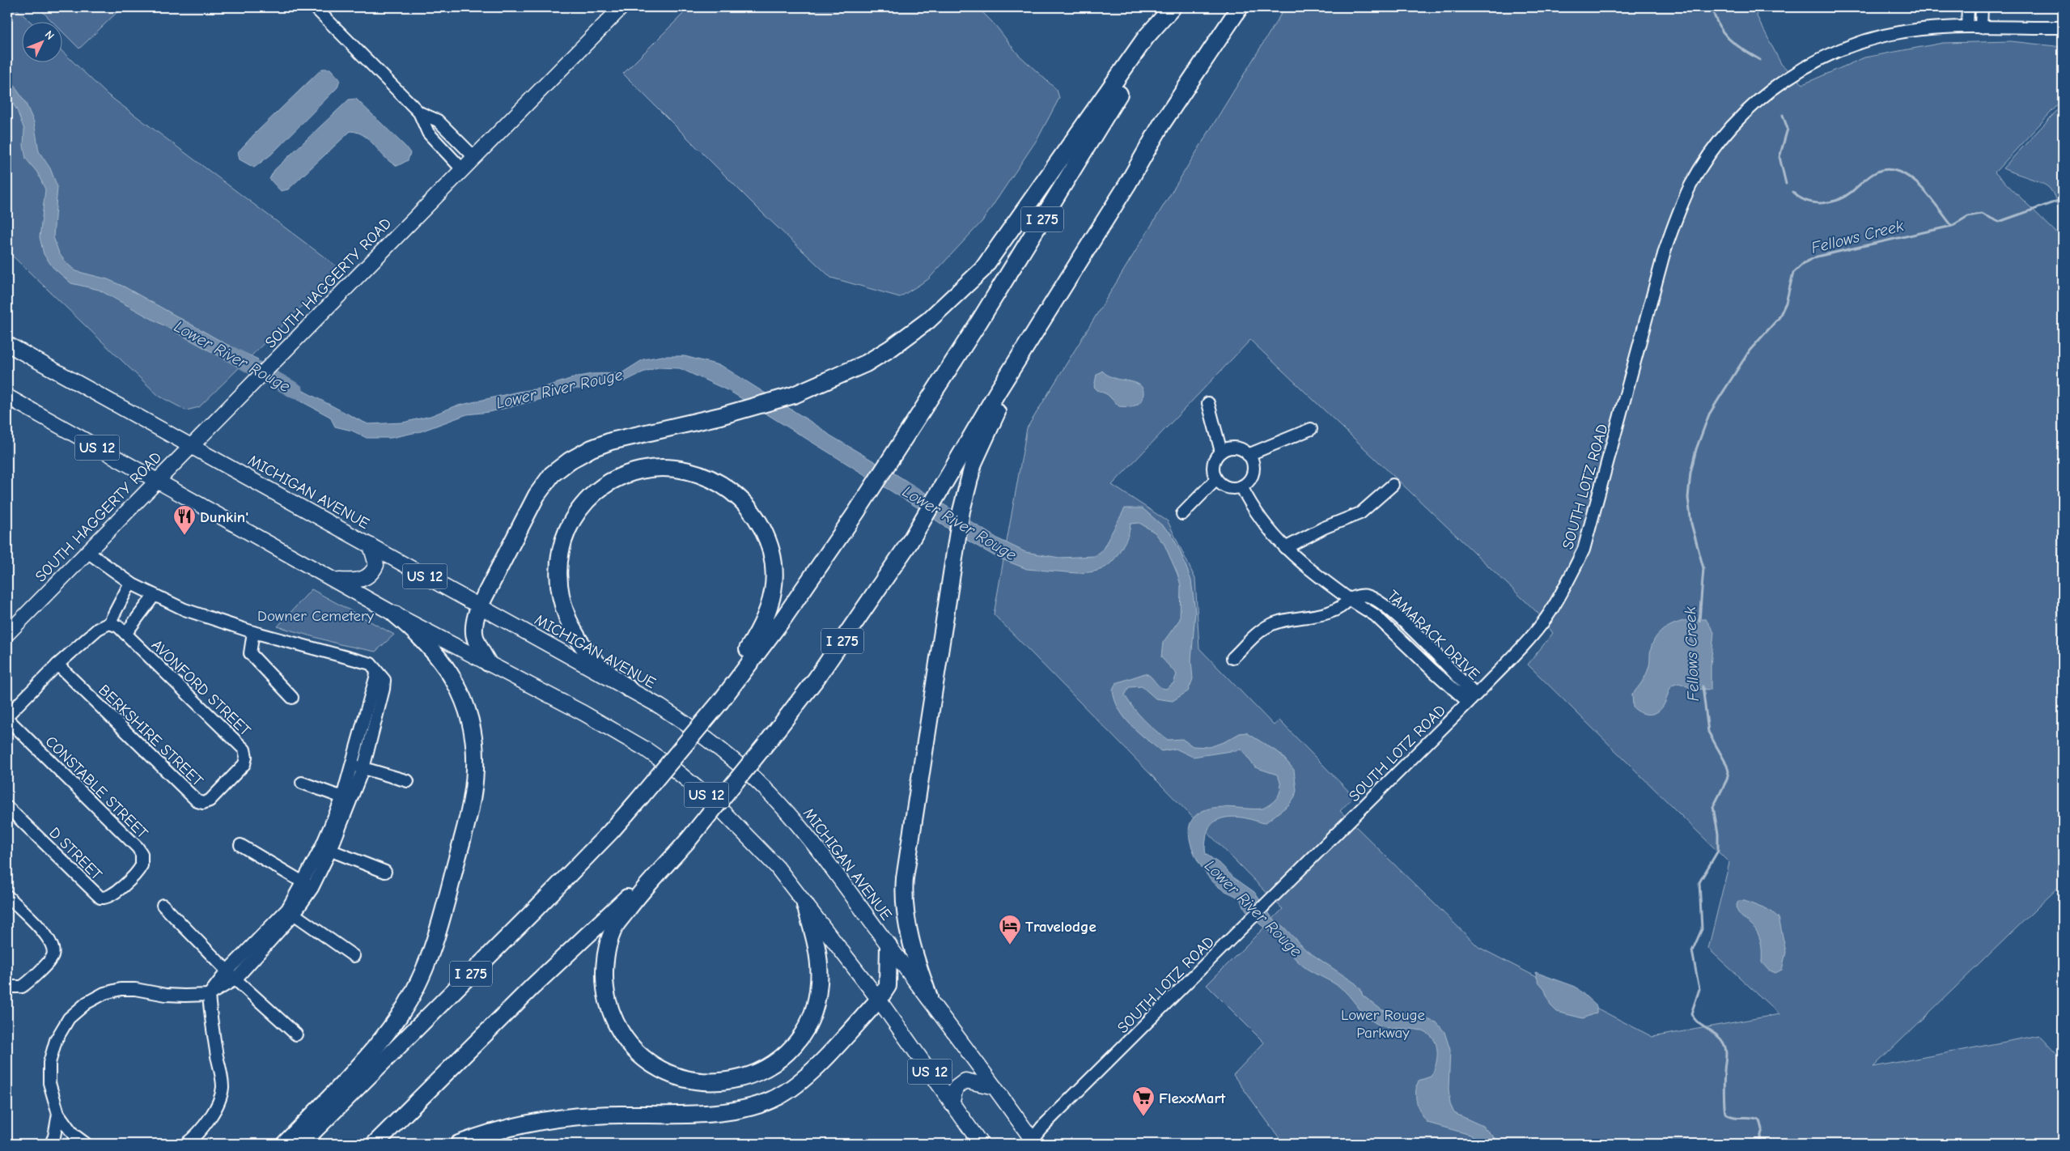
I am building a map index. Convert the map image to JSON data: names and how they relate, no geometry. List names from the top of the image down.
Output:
{
  "streets": {
    "highway": ["I 275"],
    "main road": ["SOUTH HAGGERTY ROAD", "US 12", "MICHIGAN AVENUE"],
    "street": [
      "SOUTH LOTZ ROAD",
      "TAMARACK DRIVE",
      "AVONFORD STREET",
      "BERKSHIRE STREET",
      "CONSTABLE STREET",
      "D STREET"
    ]
  },
  "crossings": [
    ["SOUTH HAGGERTY ROAD", "US 12"],
    ["SOUTH HAGGERTY ROAD", "MICHIGAN AVENUE"],
    ["SOUTH LOTZ ROAD", "MICHIGAN AVENUE"],
    ["SOUTH LOTZ ROAD", "TAMARACK DRIVE"],
    ["AVONFORD STREET", "BERKSHIRE STREET"],
    ["CONSTABLE STREET", "D STREET"]
  ],
  "water": ["Fellows Creek", "Lower River Rouge"],
  "parks": ["Downer Cemetery", "Lower Rouge Parkway"],
  "places": {
    "restaurant": ["Dunkin'"],
    "hotel": ["Travelodge"],
    "supermarket": ["FlexxMart"]
  },
  "north": "top right"
}
